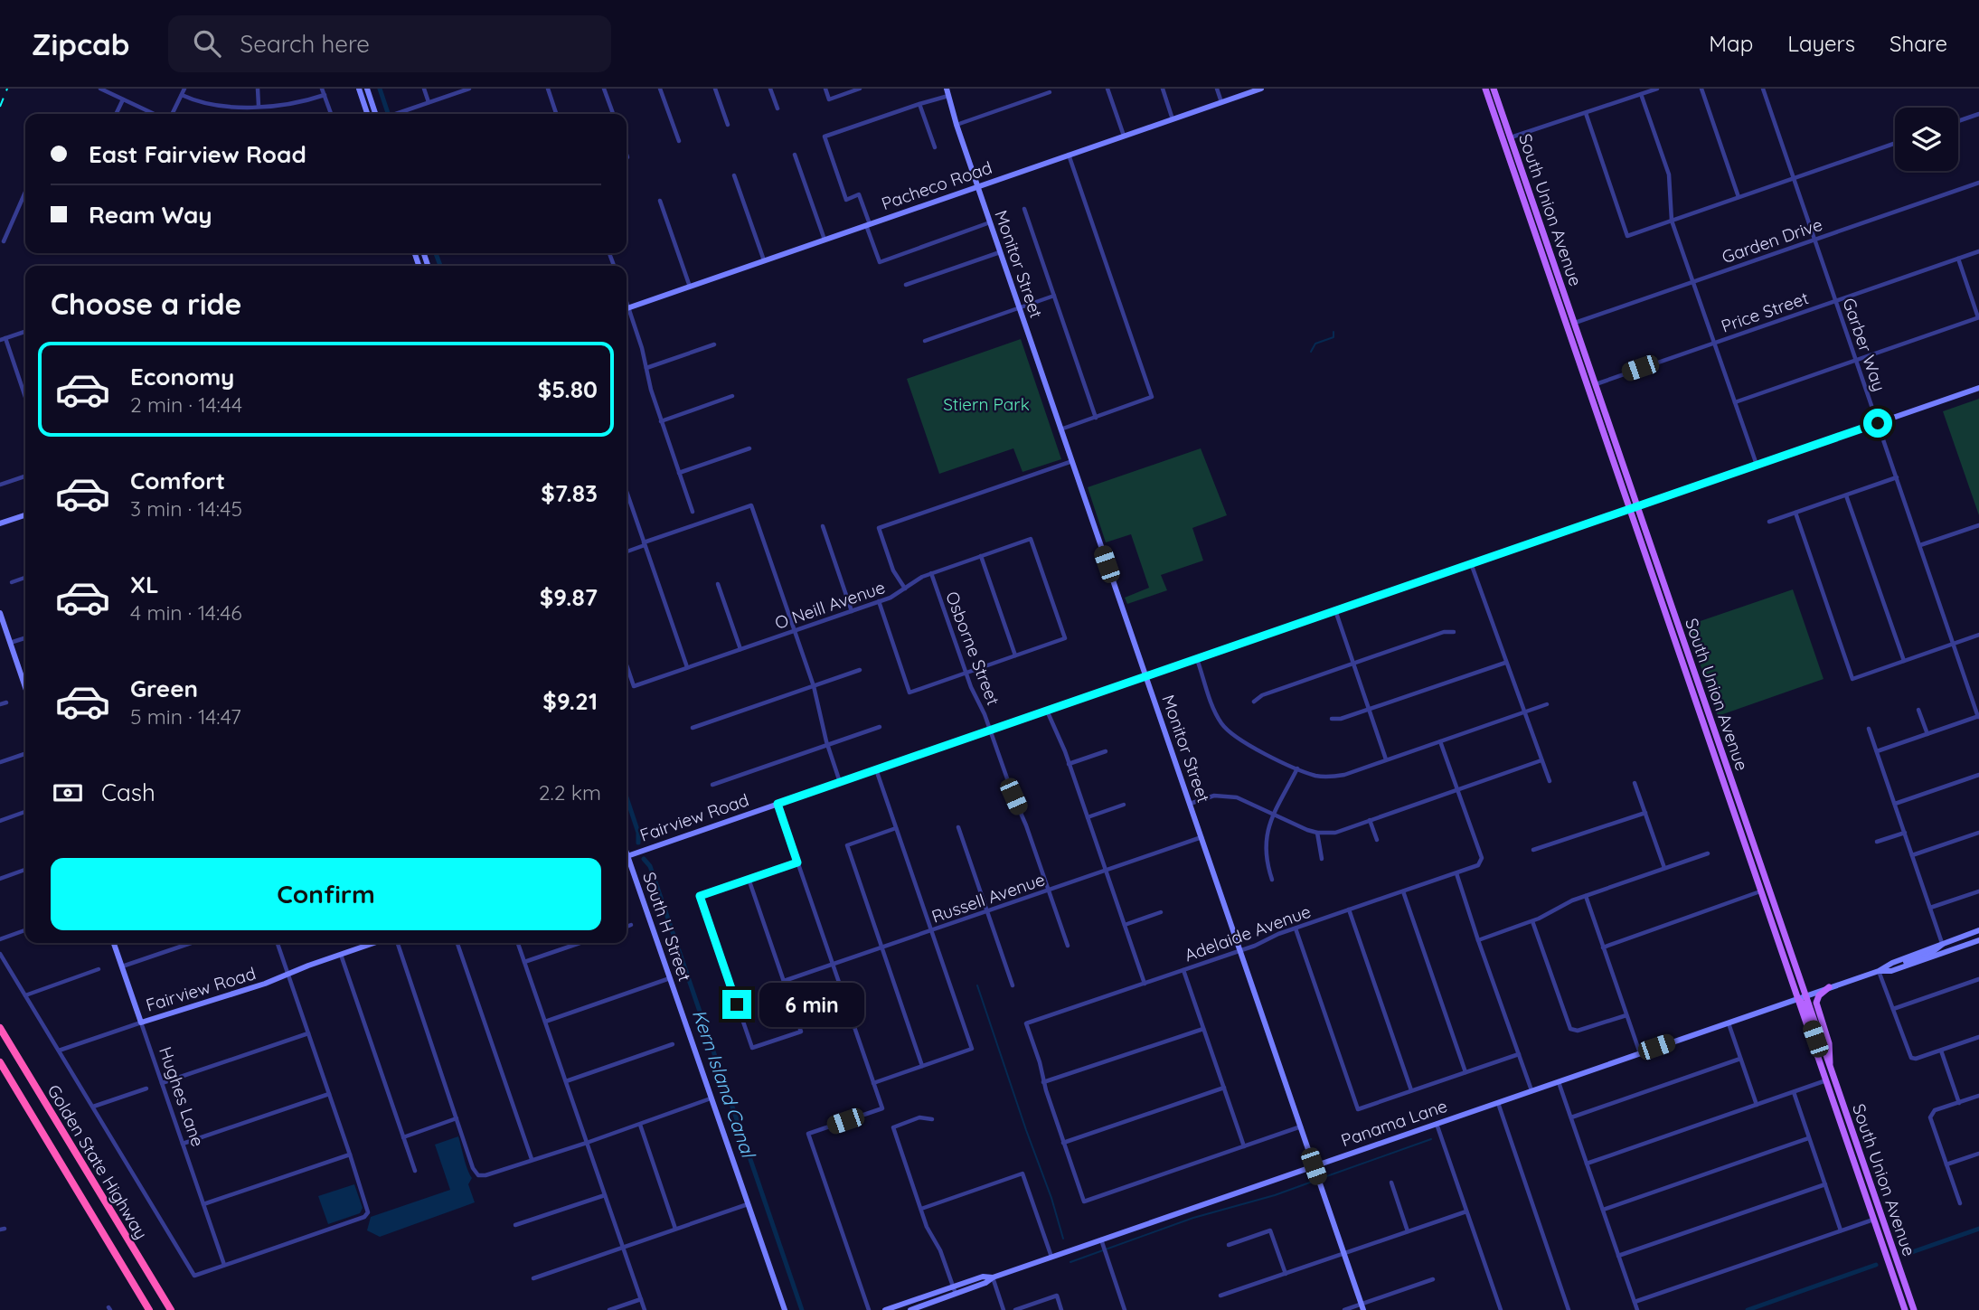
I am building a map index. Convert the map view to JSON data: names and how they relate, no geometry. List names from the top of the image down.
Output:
{
  "streets": {
    "highway": ["Golden State Highway"],
    "main road": ["South Union Avenue"],
    "street": [
      "Pacheco Road",
      "Garden Drive",
      "Monitor Street",
      "Price Street",
      "Garber Way",
      "O Neill Avenue",
      "Osborne Street",
      "Fairview Road",
      "Russell Avenue",
      "South H Street",
      "Adelaide Avenue",
      "Hughes Lane",
      "Panama Lane"
    ]
  },
  "crossings": [
    ["Pacheco Road", "Monitor Street"],
    ["South Union Avenue", "Garden Drive"],
    ["South Union Avenue", "Price Street"],
    ["South Union Avenue", "Fairview Road"],
    ["South Union Avenue", "Panama Lane"],
    ["Garden Drive", "Garber Way"],
    ["Monitor Street", "Fairview Road"],
    ["Monitor Street", "Russell Avenue"],
    ["Monitor Street", "Adelaide Avenue"],
    ["Monitor Street", "Panama Lane"],
    ["Price Street", "Garber Way"],
    ["Garber Way", "Fairview Road"],
    ["O Neill Avenue", "Osborne Street"],
    ["Osborne Street", "Fairview Road"],
    ["Osborne Street", "Russell Avenue"],
    ["Fairview Road", "Hughes Lane"]
  ],
  "water": ["Kern Island Canal"],
  "parks": ["Stiern Park"],
  "page": {
    "header": "Zipcab",
    "search": "Search here",
    "nav": ["Map", "Layers", "Share"],
    "banner": ["East Fairview Road", "Ream Way"],
    "heading": "Choose a ride",
    "list": [
      {
        "name": "Economy",
        "note": "2 min · 14:44",
        "value": "$5.80"
      },
      {
        "name": "Comfort",
        "note": "3 min · 14:45",
        "value": "$7.83"
      },
      {
        "name": "XL",
        "note": "4 min · 14:46",
        "value": "$9.87"
      },
      {
        "name": "Green",
        "note": "5 min · 14:47",
        "value": "$9.21"
      }
    ],
    "pay": ["Cash", "2.2 km"],
    "buttons": "Confirm",
    "bubble": "6 min"
  }
}
